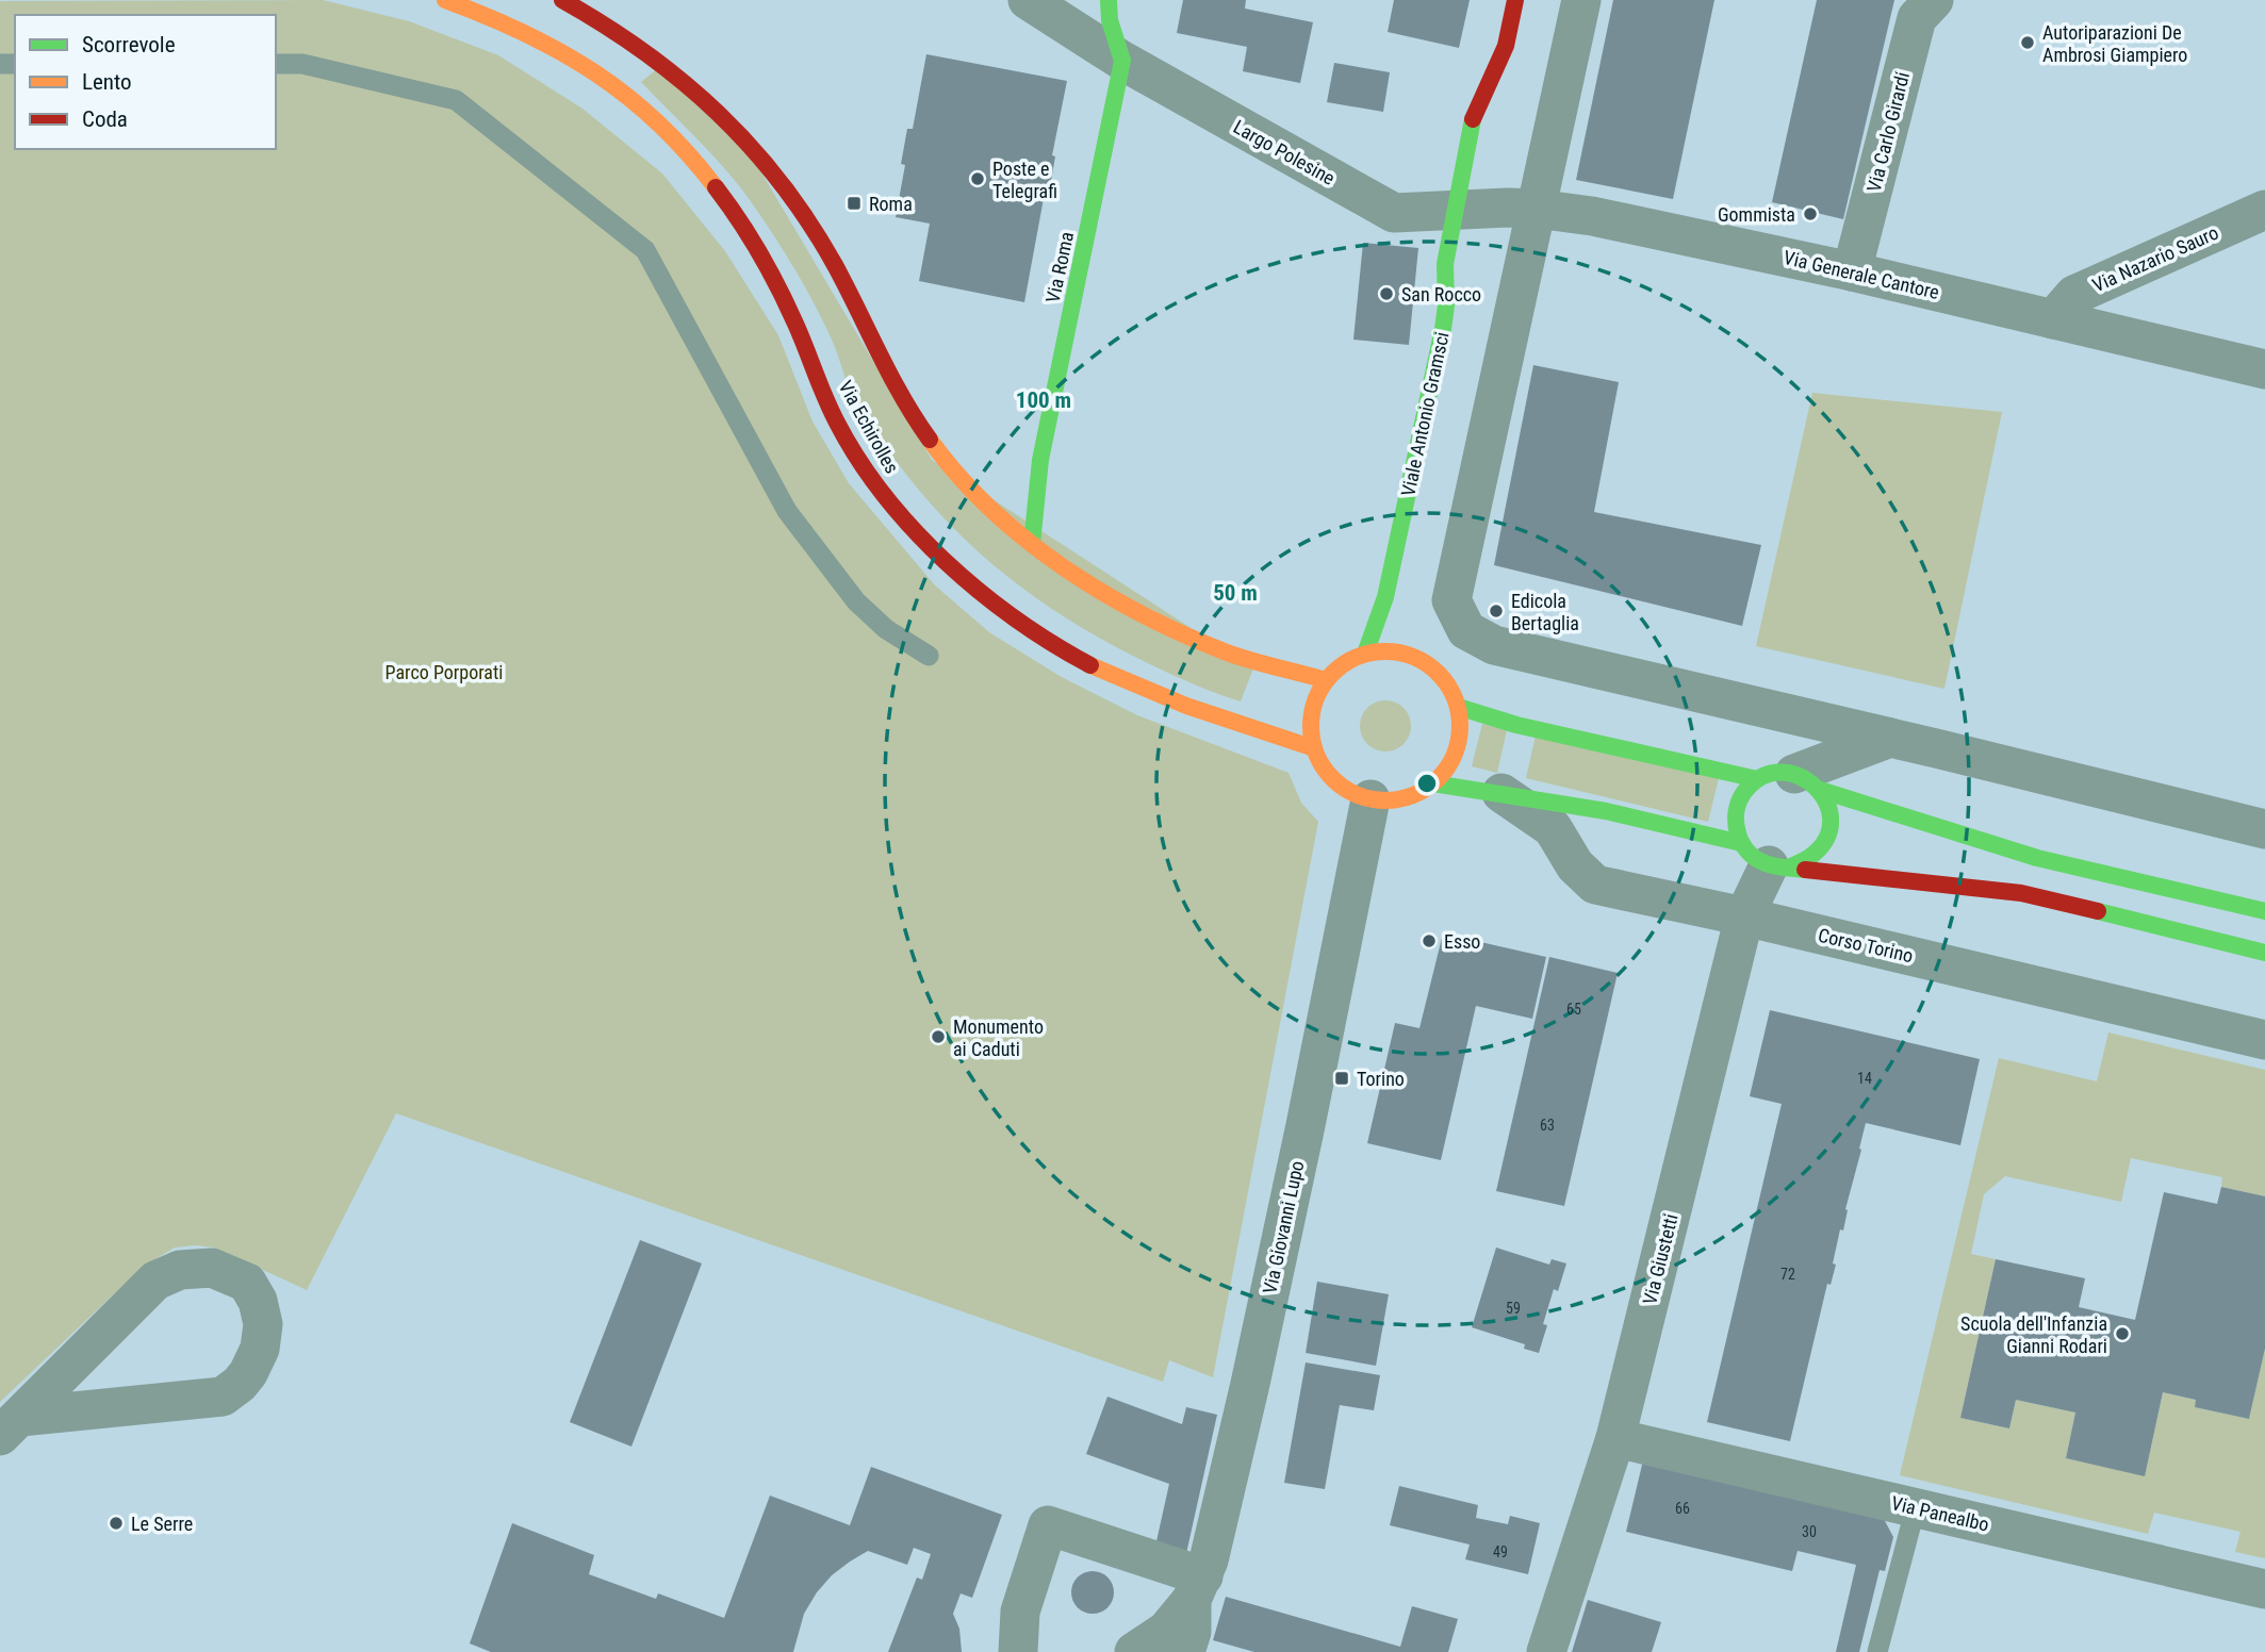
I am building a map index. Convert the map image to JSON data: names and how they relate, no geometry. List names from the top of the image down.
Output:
{
  "streets": {
    "street": [
      "Via Carlo Girardi",
      "Largo Polesine",
      "Via Nazario Sauro",
      "Via Roma",
      "Via Generale Cantore",
      "Viale Antonio Gramsci",
      "Via Echirolles",
      "Corso Torino",
      "Via Giovanni Lupo",
      "Via Giustetti",
      "Via Panealbo"
    ]
  },
  "crossings": [
    ["Via Carlo Girardi", "Via Generale Cantore"],
    ["Largo Polesine", "Via Roma"],
    ["Largo Polesine", "Via Generale Cantore"],
    ["Largo Polesine", "Viale Antonio Gramsci"],
    ["Via Nazario Sauro", "Via Generale Cantore"],
    ["Via Generale Cantore", "Viale Antonio Gramsci"],
    ["Viale Antonio Gramsci", "Via Echirolles"],
    ["Viale Antonio Gramsci", "Corso Torino"],
    ["Viale Antonio Gramsci", "Via Giovanni Lupo"],
    ["Via Echirolles", "Corso Torino"],
    ["Via Echirolles", "Via Giovanni Lupo"],
    ["Corso Torino", "Via Giovanni Lupo"],
    ["Corso Torino", "Via Giustetti"],
    ["Via Giustetti", "Via Panealbo"]
  ],
  "parks": ["Parco Porporati"],
  "places": {
    "other": [
      "Autoriparazioni De Ambrosi Giampiero",
      "Poste e Telegrafi",
      "Gommista",
      "San Rocco",
      "Edicola Bertaglia",
      "Esso",
      "Monumento ai Caduti",
      "Scuola dell'Infanzia Gianni Rodari",
      "Le Serre"
    ],
    "transit": ["Roma", "Torino"]
  },
  "house_numbers": [
    "65",
    "14",
    "63",
    "72",
    "59",
    "66",
    "30",
    "49"
  ],
  "legend": ["Scorrevole", "Lento", "Coda"],
  "rings": ["100 m", "50 m"]
}
